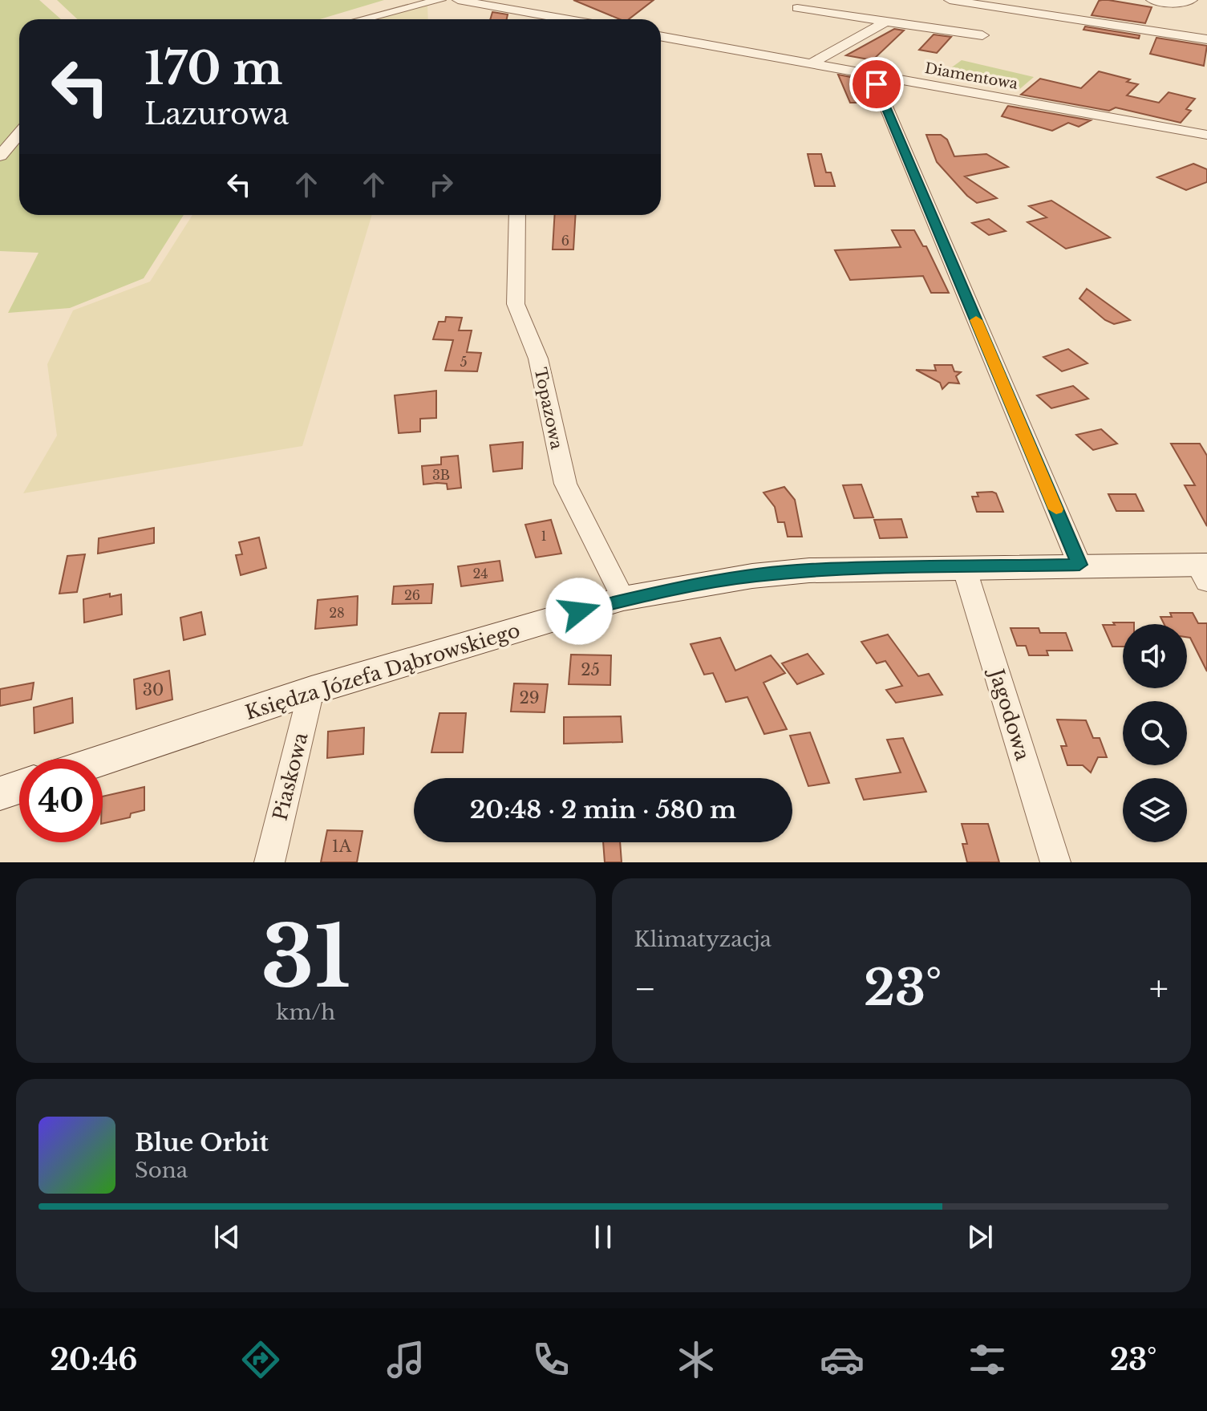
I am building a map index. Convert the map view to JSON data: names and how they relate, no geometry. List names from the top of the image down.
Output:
{
  "streets": {
    "street": [
      "Diamentowa",
      "Topazowa",
      "Księdza Józefa Dąbrowskiego",
      "Jagodowa",
      "Piaskowa"
    ]
  },
  "crossings": [
    ["Topazowa", "Księdza Józefa Dąbrowskiego"],
    ["Księdza Józefa Dąbrowskiego", "Jagodowa"],
    ["Księdza Józefa Dąbrowskiego", "Piaskowa"]
  ],
  "house_numbers": [
    "6",
    "5",
    "3B",
    "1",
    "24",
    "26",
    "28",
    "25",
    "30",
    "29",
    "1A"
  ],
  "page": {
    "turn": ["170 m", "Lazurowa"],
    "limit": "40",
    "trip": "20:48 · 2 min · 580 m",
    "tile": [
      ["31", "km/h"],
      "Klimatyzacja"
    ],
    "heat": ["−", "23°", "+"],
    "song": ["Blue Orbit", "Sona"],
    "tabs": ["20:46", "23°"]
  }
}
